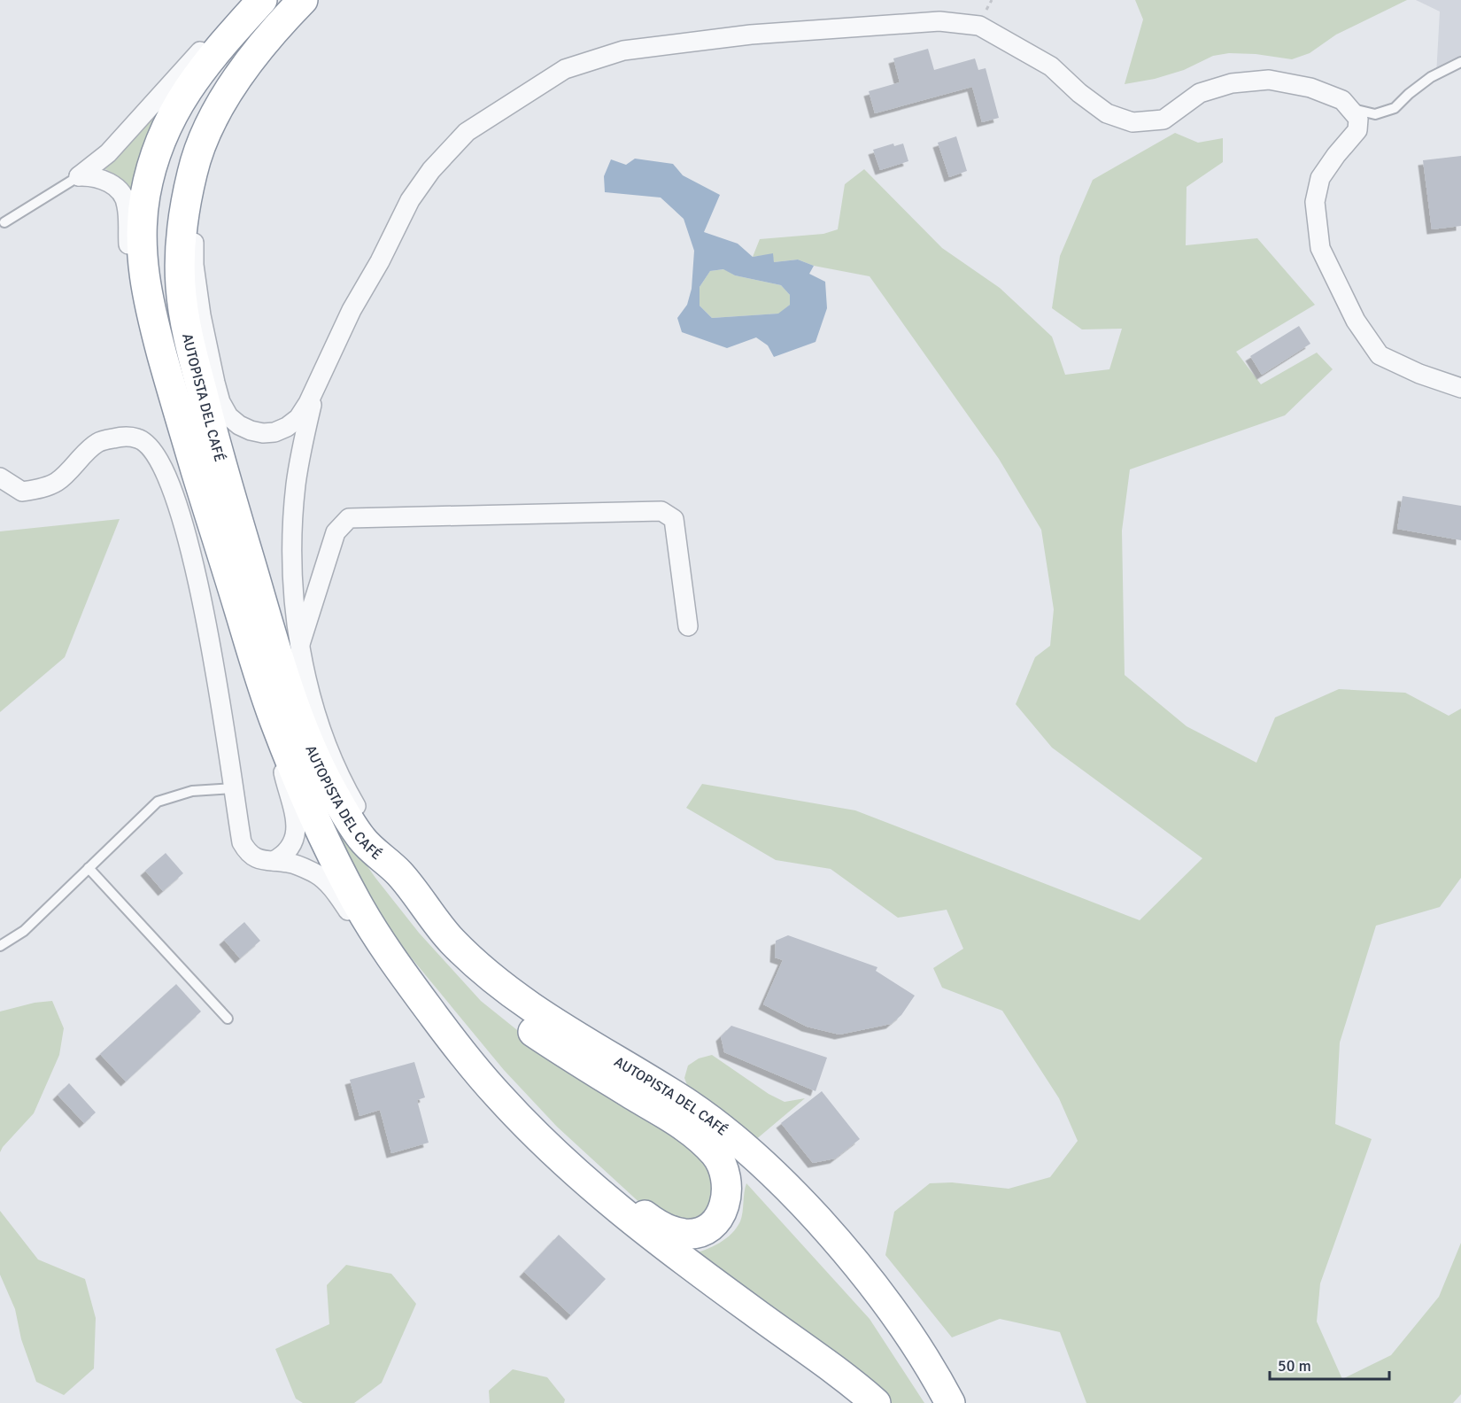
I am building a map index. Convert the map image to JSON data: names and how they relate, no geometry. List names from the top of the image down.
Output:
{
  "streets": {
    "highway": ["AUTOPISTA DEL CAFÉ"]
  },
  "scale_bar": "50 m"
}
